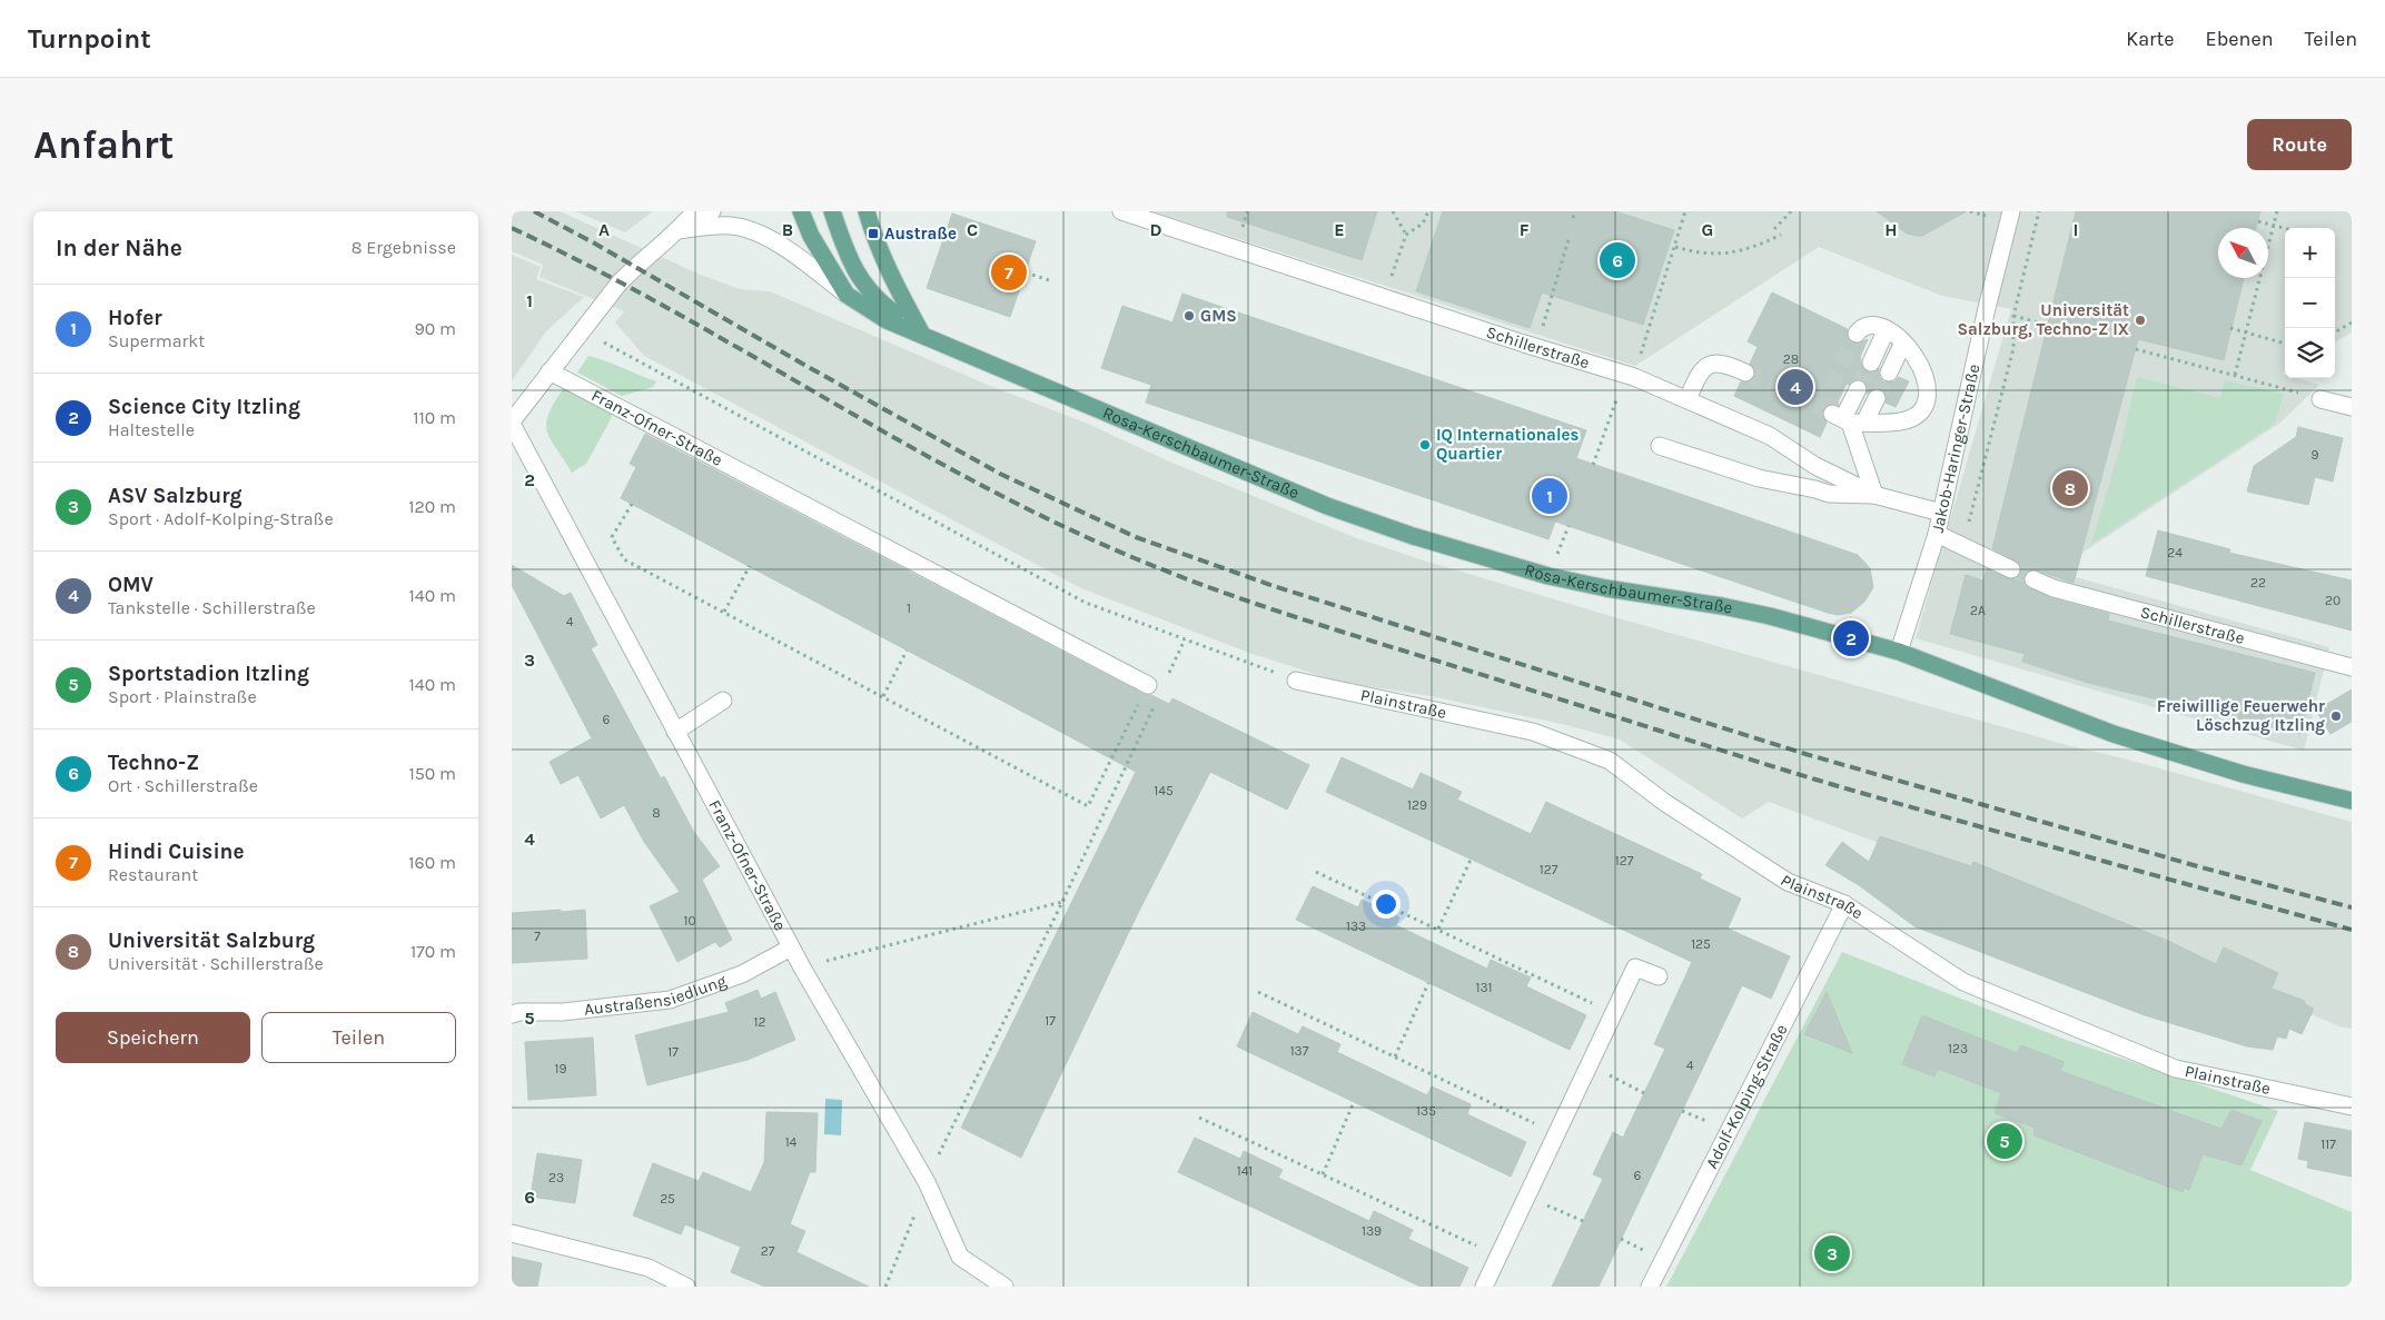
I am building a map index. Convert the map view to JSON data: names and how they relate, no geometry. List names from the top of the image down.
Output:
{
  "streets": {
    "main road": ["Rosa-Kerschbaumer-Straße"],
    "street": [
      "Schillerstraße",
      "Franz-Ofner-Straße",
      "Jakob-Haringer-Straße",
      "Plainstraße",
      "Austraßensiedlung",
      "Adolf-Kolping-Straße"
    ]
  },
  "crossings": [
    ["Schillerstraße", "Jakob-Haringer-Straße"],
    ["Franz-Ofner-Straße", "Austraßensiedlung"],
    ["Jakob-Haringer-Straße", "Rosa-Kerschbaumer-Straße"],
    ["Plainstraße", "Adolf-Kolping-Straße"]
  ],
  "places": {
    "transit": ["Austraße"],
    "other": [
      "GMS",
      "Universität Salzburg, Techno-Z IX",
      "IQ Internationales Quartier",
      "Freiwillige Feuerwehr Löschzug Itzling"
    ]
  },
  "house_numbers": [
    "28",
    "9",
    "24",
    "22",
    "20",
    "1",
    "2A",
    "4",
    "6",
    "145",
    "129",
    "8",
    "127",
    "127",
    "10",
    "133",
    "7",
    "125",
    "131",
    "17",
    "12",
    "123",
    "137",
    "17",
    "4",
    "19",
    "135",
    "14",
    "117",
    "141",
    "6",
    "23",
    "25",
    "139",
    "27"
  ],
  "north": "top left",
  "page": {
    "header": "Turnpoint",
    "nav": ["Karte", "Ebenen", "Teilen"],
    "buttons": [
      "Route",
      ["Speichern", "Teilen"]
    ],
    "title": "Anfahrt",
    "heading": ["In der Nähe", "8 Ergebnisse"],
    "map_buttons": ["+", "−"],
    "pins": [
      "6",
      "7",
      "4",
      "8",
      "1",
      "2",
      "5",
      "3"
    ],
    "list": [
      {
        "mark": "1",
        "name": "Hofer",
        "note": "Supermarkt",
        "value": "90 m"
      },
      {
        "mark": "2",
        "name": "Science City Itzling",
        "note": "Haltestelle",
        "value": "110 m"
      },
      {
        "mark": "3",
        "name": "ASV Salzburg",
        "note": "Sport · Adolf-Kolping-Straße",
        "value": "120 m"
      },
      {
        "mark": "4",
        "name": "OMV",
        "note": "Tankstelle · Schillerstraße",
        "value": "140 m"
      },
      {
        "mark": "5",
        "name": "Sportstadion Itzling",
        "note": "Sport · Plainstraße",
        "value": "140 m"
      },
      {
        "mark": "6",
        "name": "Techno-Z",
        "note": "Ort · Schillerstraße",
        "value": "150 m"
      },
      {
        "mark": "7",
        "name": "Hindi Cuisine",
        "note": "Restaurant",
        "value": "160 m"
      },
      {
        "mark": "8",
        "name": "Universität Salzburg",
        "note": "Universität · Schillerstraße",
        "value": "170 m"
      }
    ]
  },
  "grid": {
    "columns": [
      "A",
      "B",
      "C",
      "D",
      "E",
      "F",
      "G",
      "H",
      "I"
    ],
    "rows": [
      "1",
      "2",
      "3",
      "4",
      "5",
      "6"
    ]
  }
}
